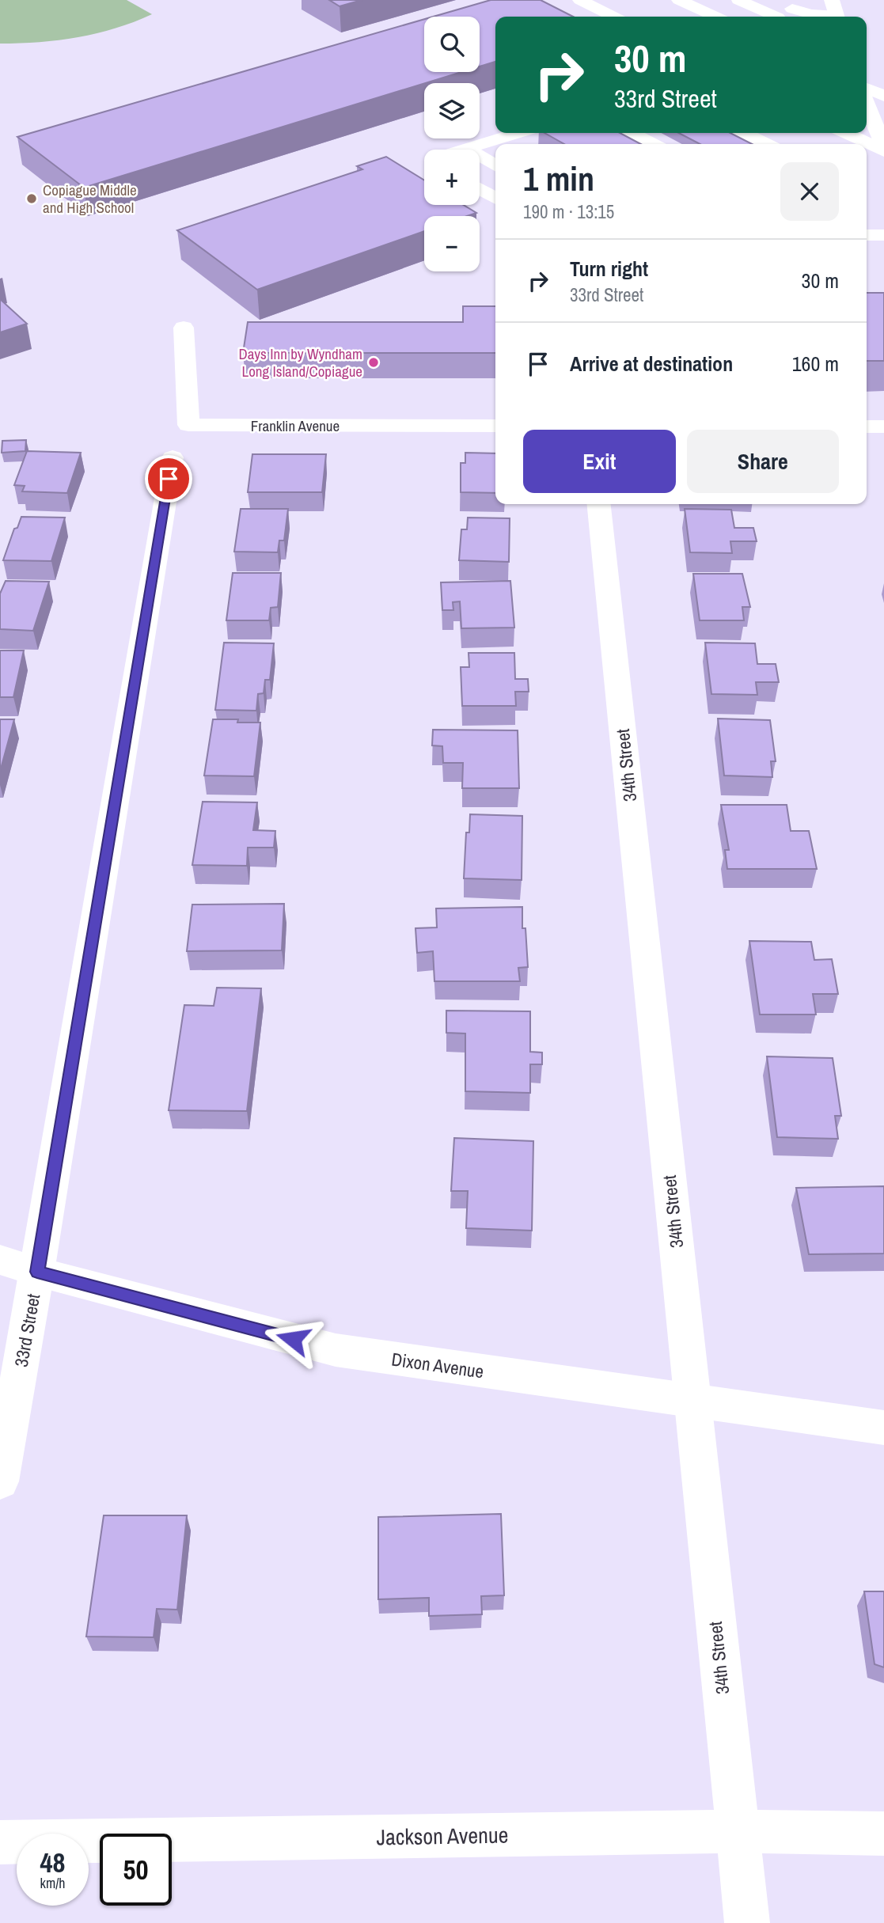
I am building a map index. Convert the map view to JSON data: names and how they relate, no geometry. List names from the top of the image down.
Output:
{
  "streets": {
    "main road": [
      "Franklin Avenue",
      "34th Street",
      "33rd Street",
      "Dixon Avenue",
      "Jackson Avenue"
    ]
  },
  "crossings": [
    ["34th Street", "Dixon Avenue"],
    ["34th Street", "Jackson Avenue"],
    ["33rd Street", "Dixon Avenue"]
  ],
  "places": ["Copiague Middle and High School", "Days Inn by Wyndham Long Island/Copiague"],
  "page": {
    "map_buttons": ["+", "−"],
    "turn": ["30 m", "33rd Street"],
    "heading": ["1 min", "190 m · 13:15"],
    "list": [
      {
        "name": "Turn right",
        "note": "33rd Street",
        "value": "30 m"
      },
      {
        "name": "Arrive at destination",
        "value": "160 m"
      }
    ],
    "buttons": ["Exit", "Share"],
    "speed": "48 km/h",
    "limit": "50"
  }
}
